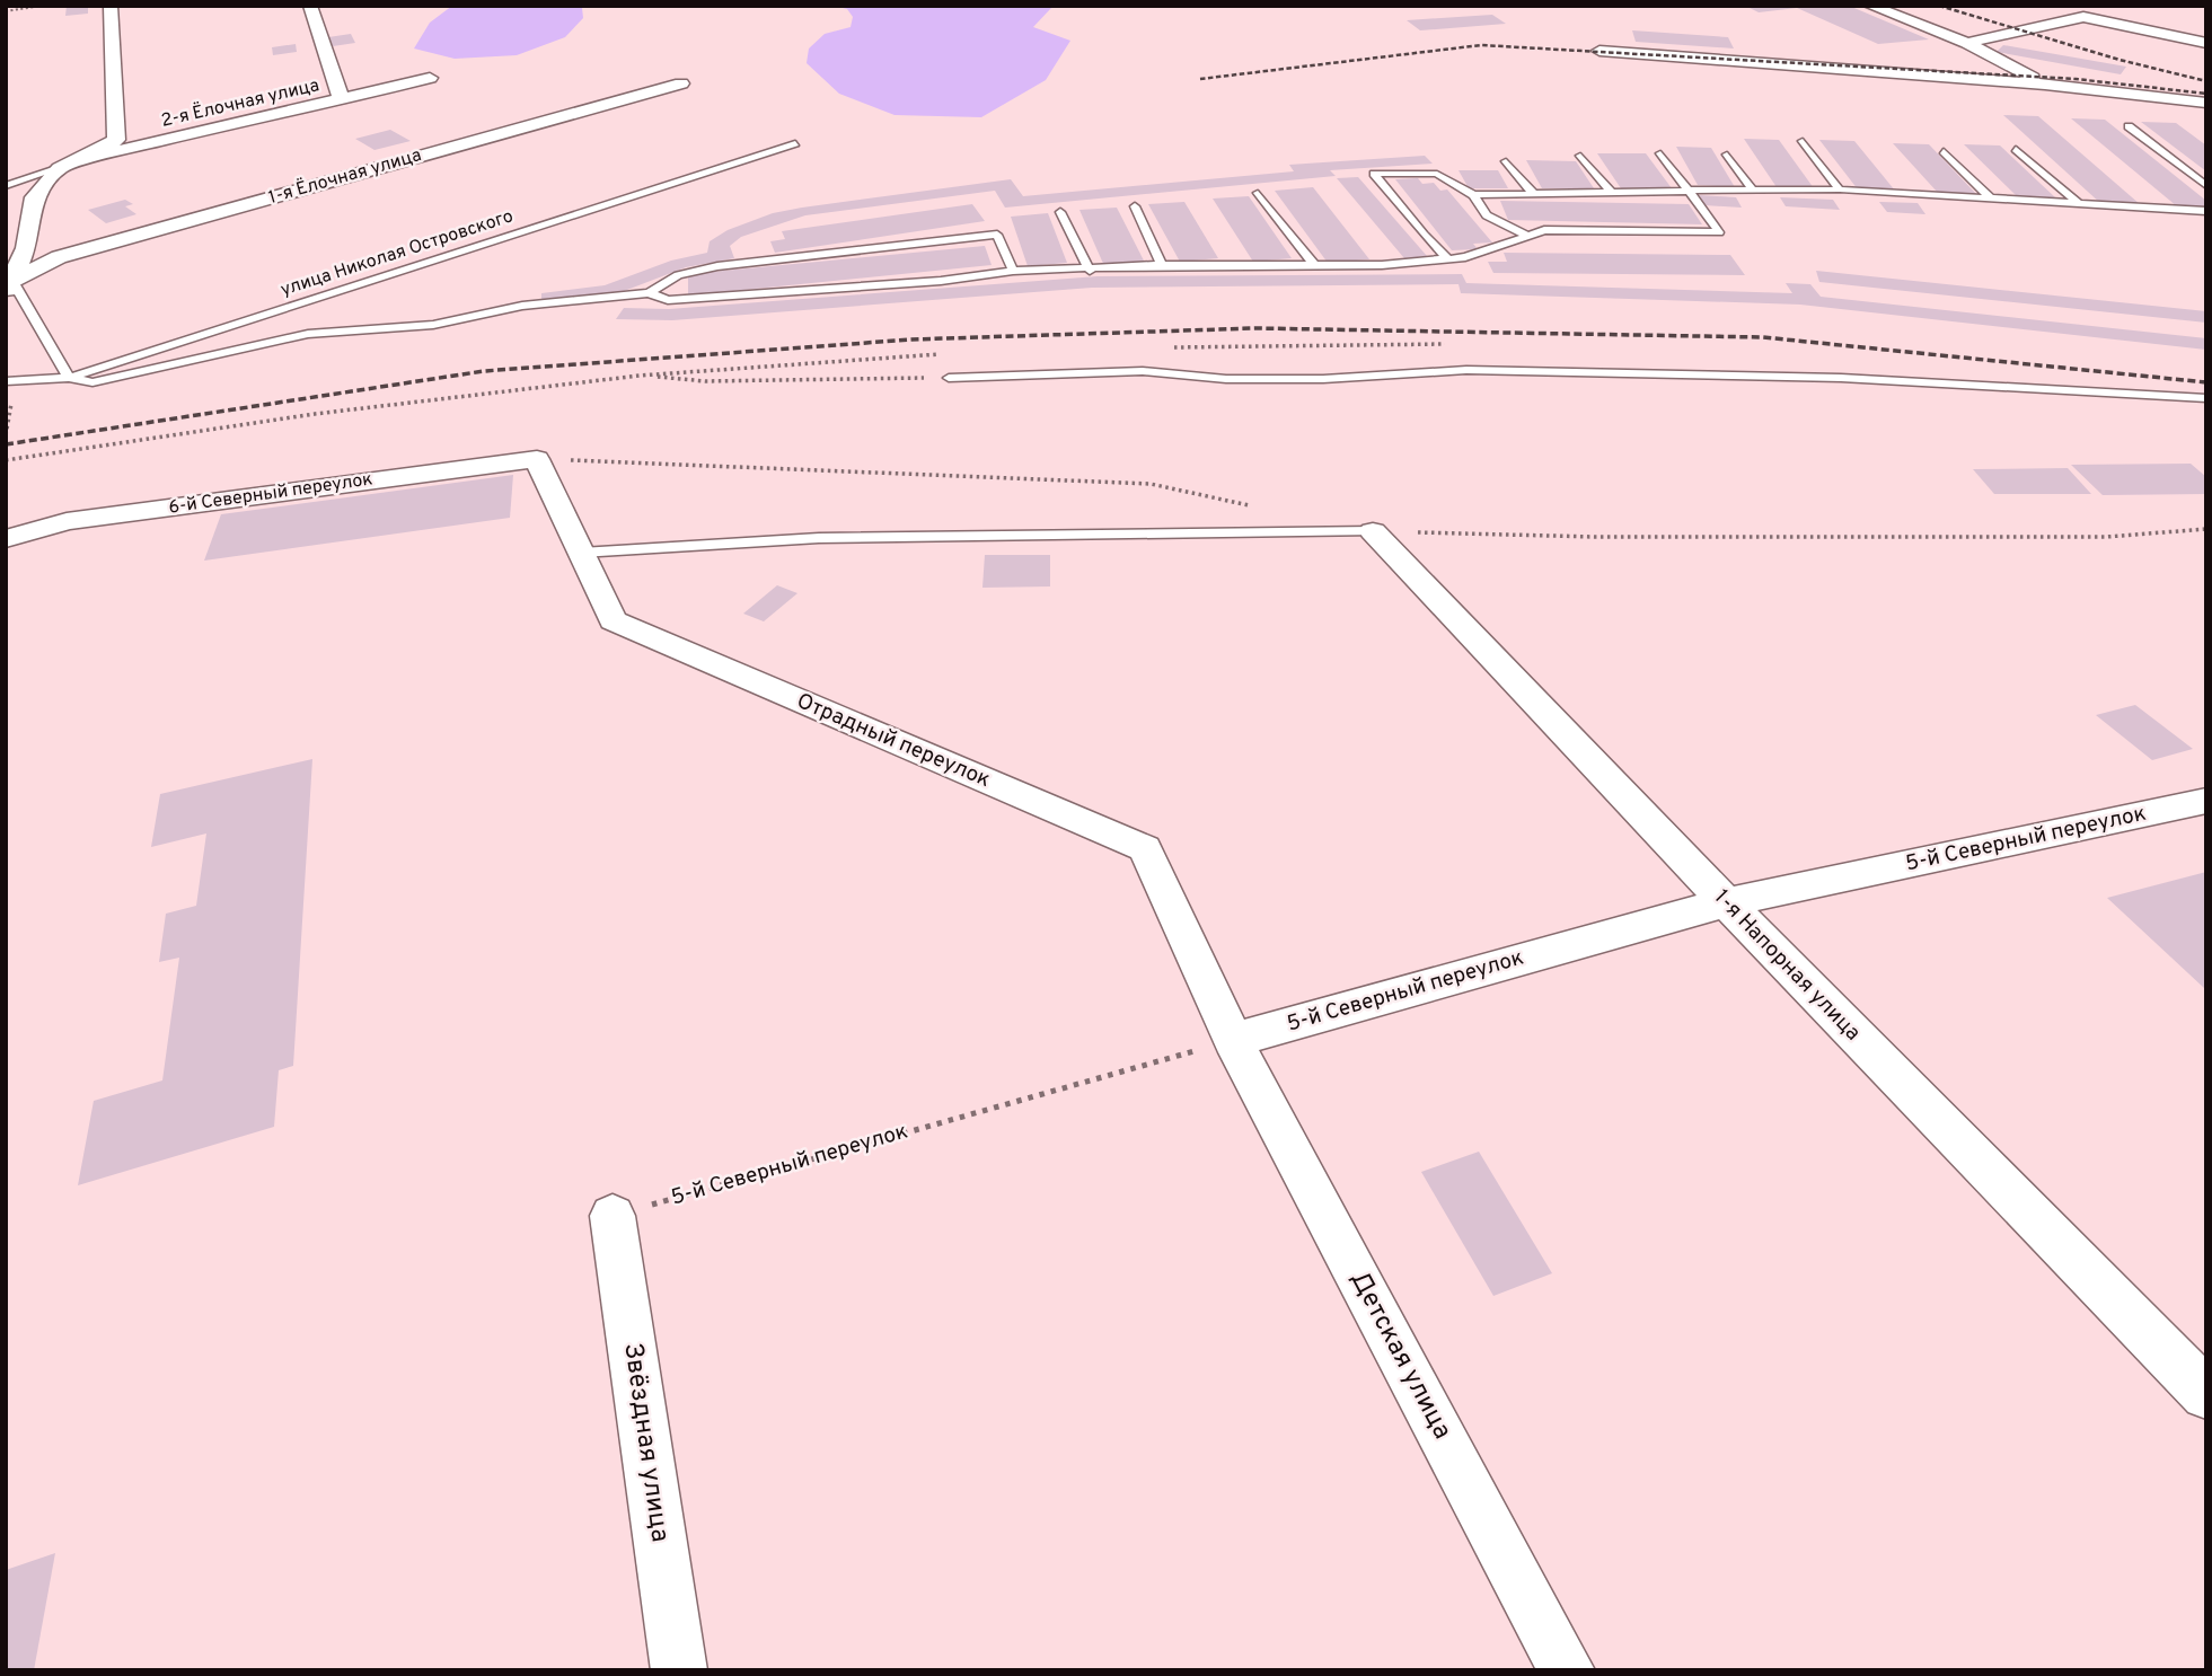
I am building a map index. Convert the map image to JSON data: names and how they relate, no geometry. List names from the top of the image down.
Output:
{
  "streets": {
    "street": [
      "2-я Ёлочная улица",
      "1-я Ёлочная улица",
      "6-й Северный переулок",
      "Отрадный переулок",
      "5-й Северный переулок",
      "1-я Напорная улица",
      "Детская улица",
      "Звёздная улица"
    ],
    "lane": ["улица Николая Островского"]
  },
  "crossings": [
    ["6-й Северный переулок", "Отрадный переулок"],
    ["Отрадный переулок", "5-й Северный переулок"],
    ["Отрадный переулок", "Детская улица"],
    ["5-й Северный переулок", "1-я Напорная улица"],
    ["5-й Северный переулок", "Детская улица"],
    ["5-й Северный переулок", "Звёздная улица"]
  ]
}
